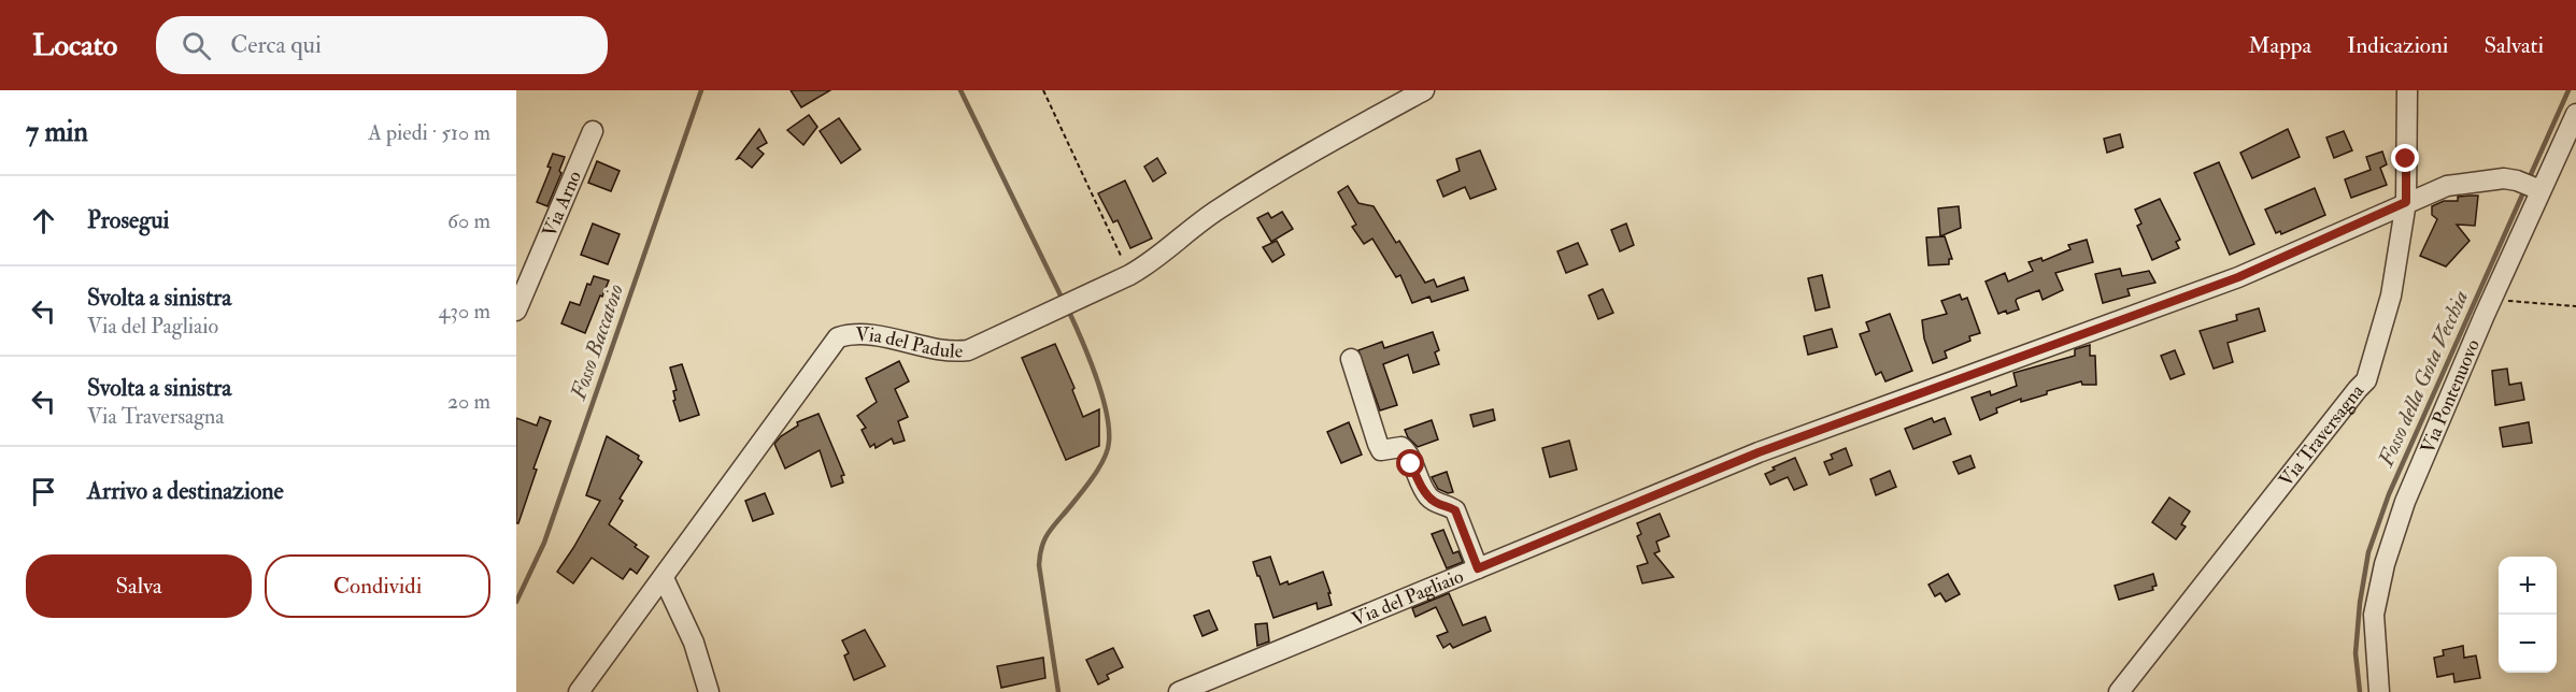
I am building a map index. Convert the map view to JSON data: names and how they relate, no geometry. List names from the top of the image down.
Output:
{
  "streets": {
    "street": [
      "Via Arno",
      "Via del Padule",
      "Via Pontenuovo",
      "Via Traversagna",
      "Via del Pagliaio"
    ]
  },
  "crossings": [
    ["Via Pontenuovo", "Via del Pagliaio"],
    ["Via Traversagna", "Via del Pagliaio"]
  ],
  "water": ["Fosso Baccatoio", "Fosso della Gota Vecchia"],
  "page": {
    "header": "Locato",
    "search": "Cerca qui",
    "nav": ["Mappa", "Indicazioni", "Salvati"],
    "heading": ["7 min", "A piedi · 510 m"],
    "list": [
      ["Prosegui", "60 m"],
      ["Svolta a sinistra", "Via del Pagliaio", "430 m"],
      ["Svolta a sinistra", "Via Traversagna", "20 m"],
      "Arrivo a destinazione"
    ],
    "buttons": ["Salva", "Condividi"],
    "map_buttons": ["+", "−"]
  }
}
